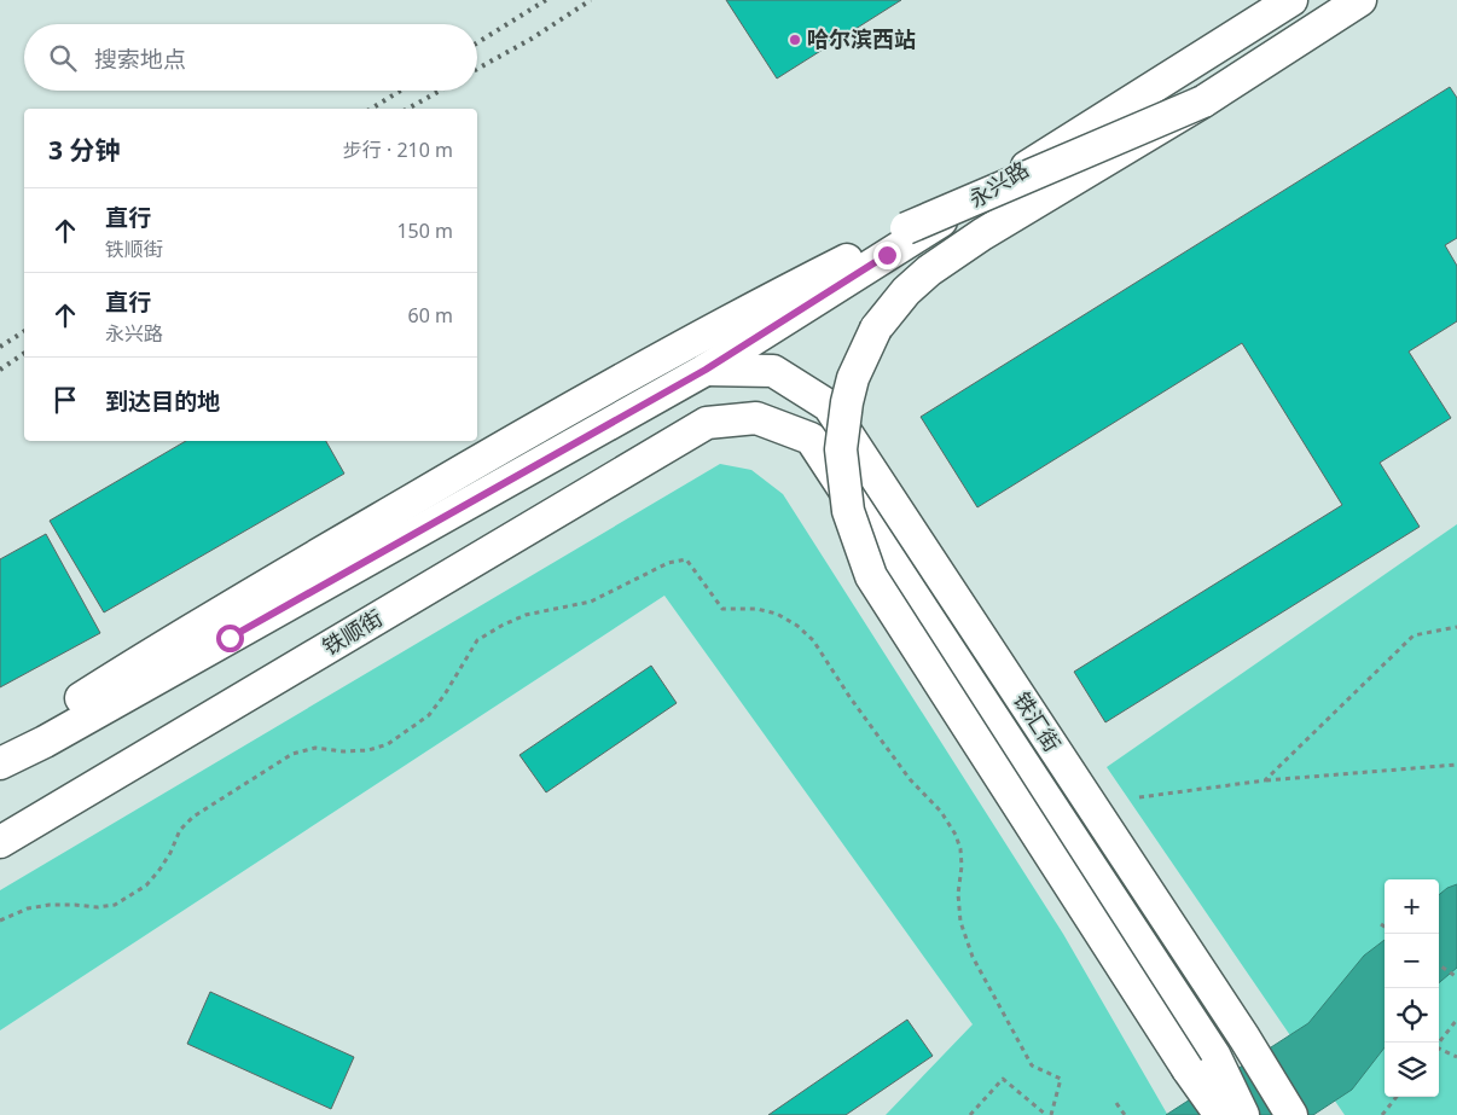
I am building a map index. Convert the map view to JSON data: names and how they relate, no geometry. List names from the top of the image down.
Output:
{
  "streets": {
    "main road": ["永兴路", "铁顺街", "铁汇街"]
  },
  "crossings": [
    ["永兴路", "铁汇街"],
    ["铁顺街", "铁汇街"]
  ],
  "places": ["哈尔滨西站"],
  "page": {
    "search": "搜索地点",
    "heading": ["3 分钟", "步行 · 210 m"],
    "list": [
      ["直行", "铁顺街", "150 m"],
      ["直行", "永兴路", "60 m"],
      "到达目的地"
    ],
    "map_buttons": ["+", "−"]
  }
}
